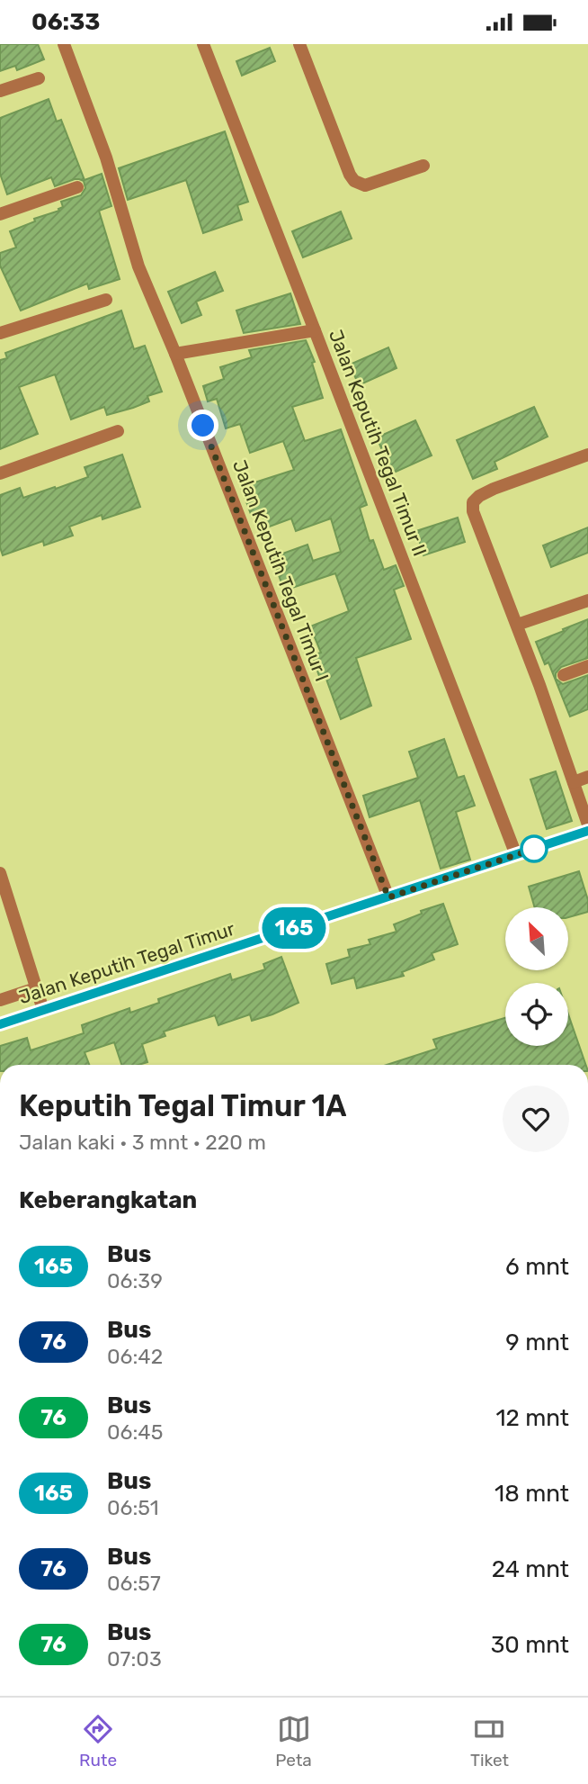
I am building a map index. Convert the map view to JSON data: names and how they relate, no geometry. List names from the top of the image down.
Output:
{
  "streets": {
    "street": ["Jalan Keputih Tegal Timur II", "Jalan Keputih Tegal Timur I", "Jalan Keputih Tegal Timur"]
  },
  "crossings": [
    ["Jalan Keputih Tegal Timur II", "Jalan Keputih Tegal Timur"],
    ["Jalan Keputih Tegal Timur I", "Jalan Keputih Tegal Timur"]
  ],
  "lines": ["bus line 165"],
  "north": "top left",
  "page": {
    "status": "06:33",
    "on_map": "165",
    "heading": [
      ["Keputih Tegal Timur 1A", "Jalan kaki · 3 mnt · 220 m"],
      "Keberangkatan"
    ],
    "list": [
      {
        "mark": "165",
        "name": "Bus",
        "note": "06:39",
        "value": "6 mnt"
      },
      {
        "mark": "76",
        "name": "Bus",
        "note": "06:42",
        "value": "9 mnt"
      },
      {
        "mark": "76",
        "name": "Bus",
        "note": "06:45",
        "value": "12 mnt"
      },
      {
        "mark": "165",
        "name": "Bus",
        "note": "06:51",
        "value": "18 mnt"
      },
      {
        "mark": "76",
        "name": "Bus",
        "note": "06:57",
        "value": "24 mnt"
      },
      {
        "mark": "76",
        "name": "Bus",
        "note": "07:03",
        "value": "30 mnt"
      }
    ],
    "tabs": ["Rute", "Peta", "Tiket"]
  }
}
